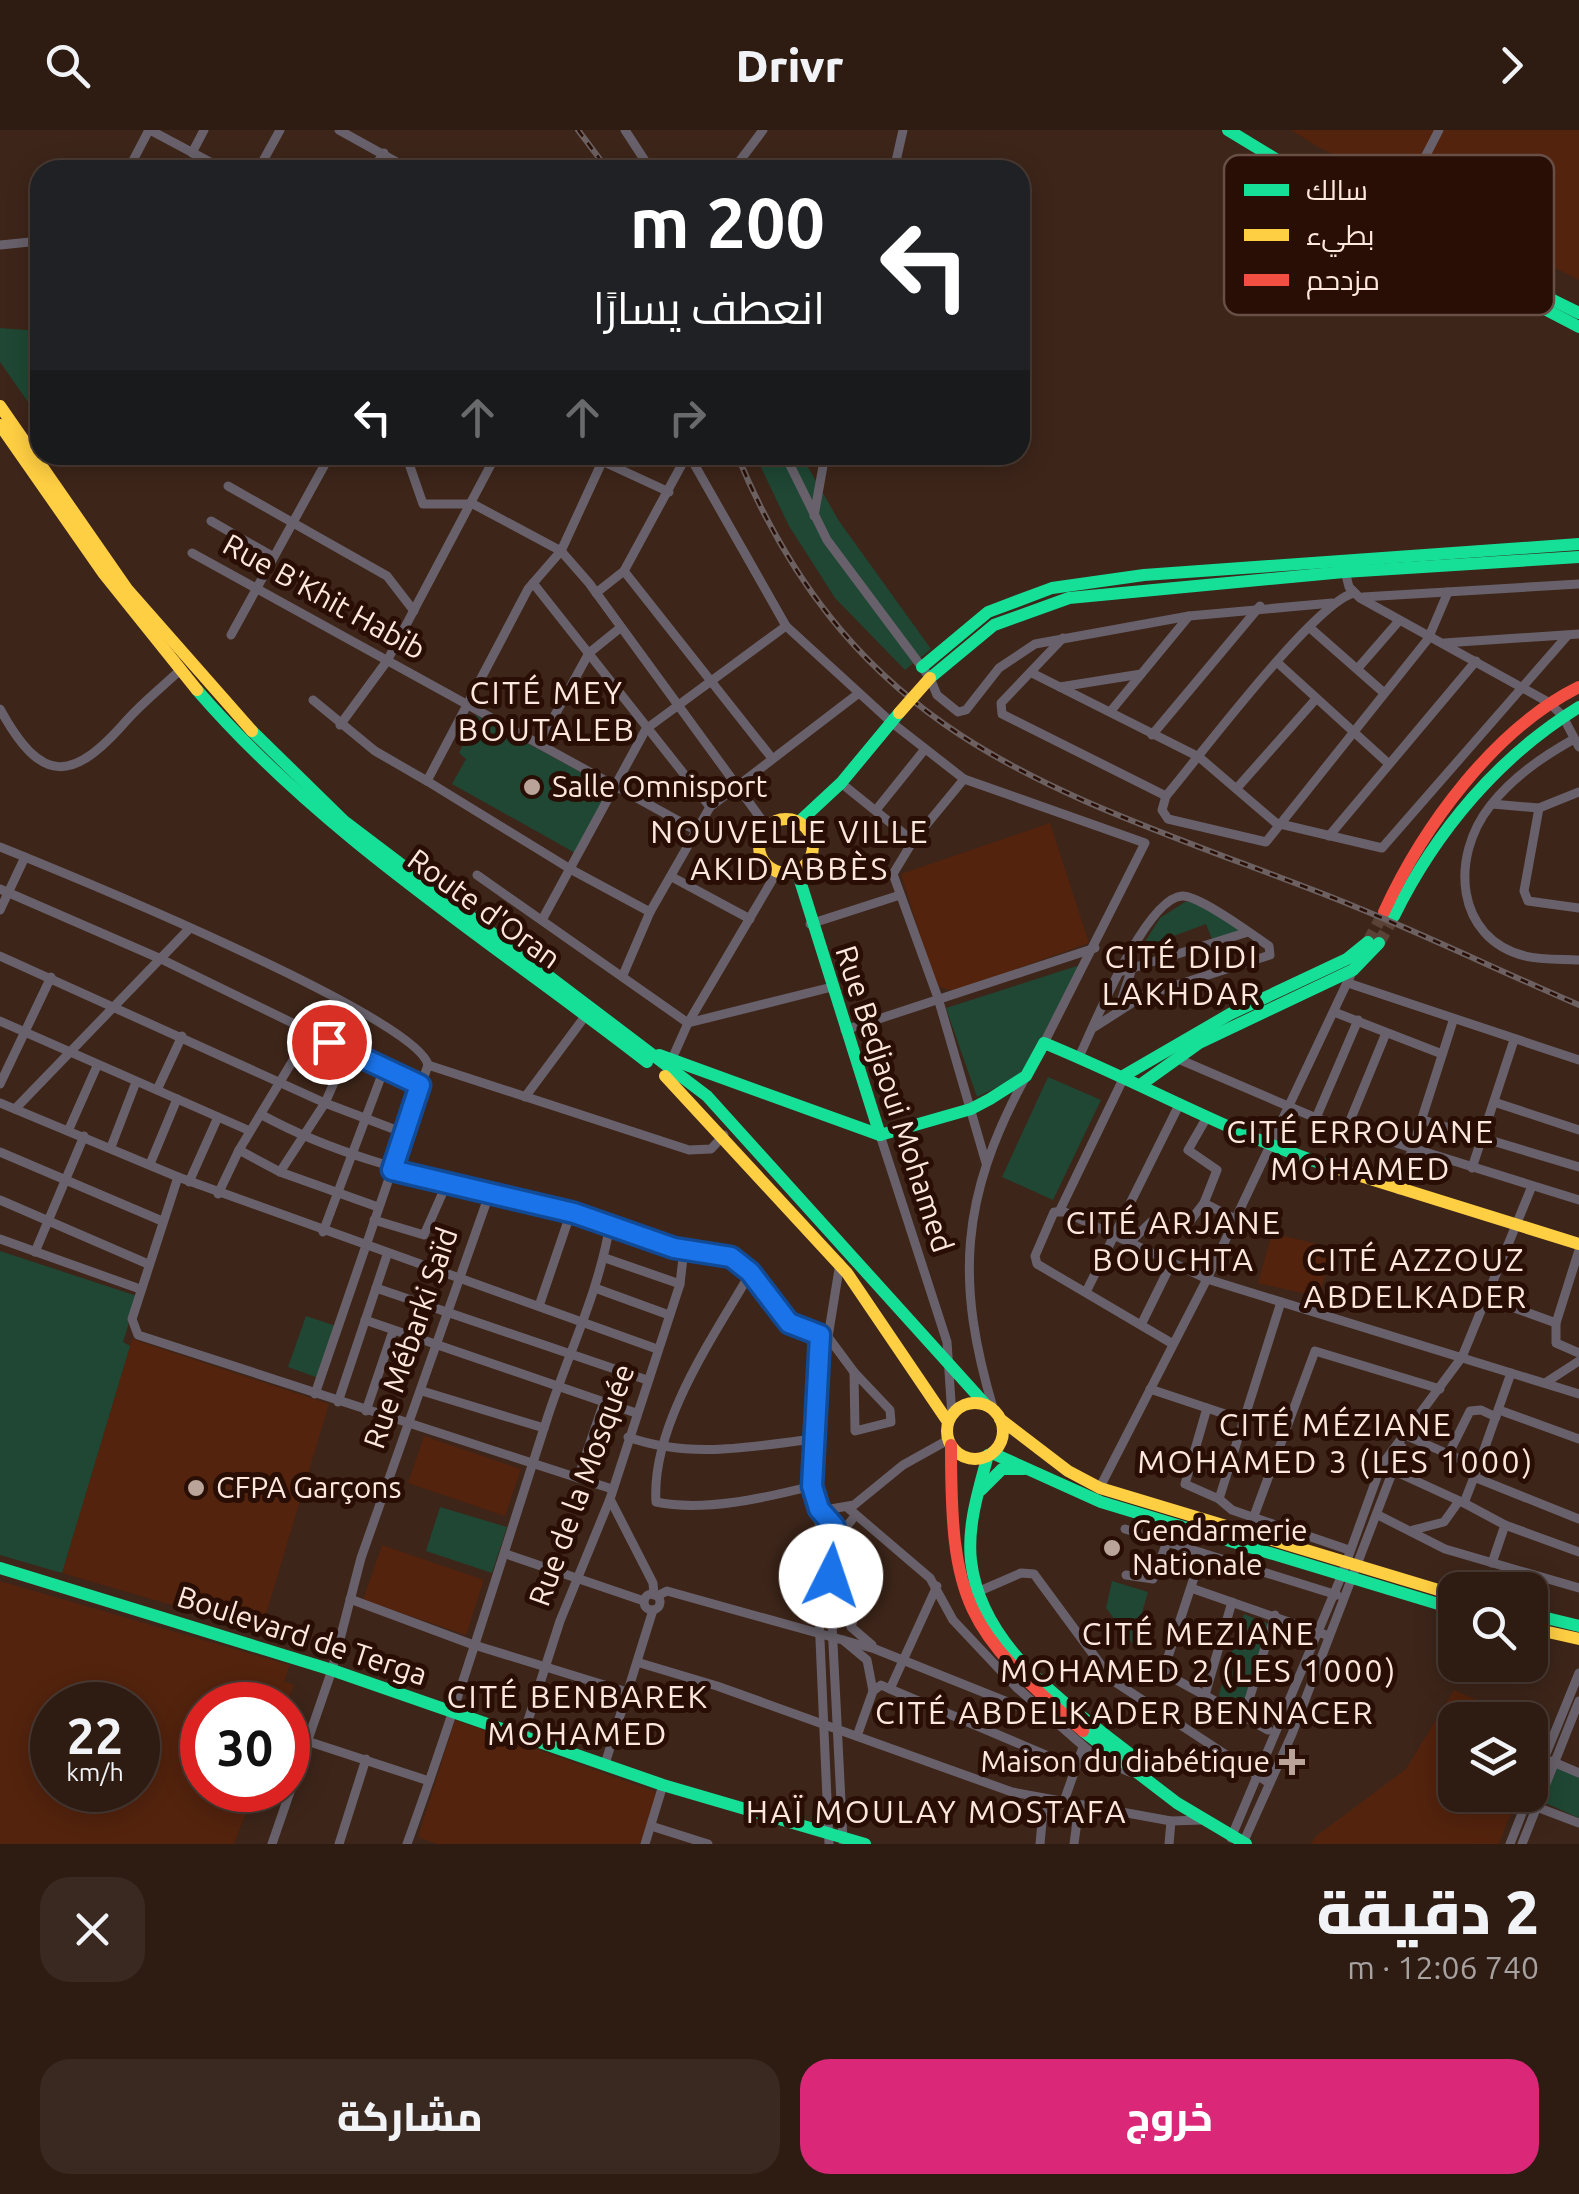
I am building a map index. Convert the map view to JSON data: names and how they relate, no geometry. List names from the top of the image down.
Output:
{
  "streets": {
    "main road": ["Route d'Oran", "Rue Bedjaoui Mohamed", "Boulevard de Terga"],
    "street": ["Rue B'Khit Habib", "Rue Mébarki Saïd", "Rue de la Mosquée"]
  },
  "crossings": [
    ["Route d'Oran", "Rue Bedjaoui Mohamed"],
    ["Rue Mébarki Saïd", "Boulevard de Terga"],
    ["Rue de la Mosquée", "Boulevard de Terga"]
  ],
  "districts": [
    "CITÉ MEY BOUTALEB",
    "NOUVELLE VILLE AKID ABBÈS",
    "CITÉ DIDI LAKHDAR",
    "CITÉ ERROUANE MOHAMED",
    "CITÉ ARJANE BOUCHTA",
    "CITÉ AZZOUZ ABDELKADER",
    "CITÉ MÉZIANE MOHAMED 3 (LES 1000)",
    "CITÉ MEZIANE MOHAMED 2 (LES 1000)",
    "CITÉ BENBAREK MOHAMED",
    "CITÉ ABDELKADER BENNACER",
    "HAÏ MOULAY MOSTAFA"
  ],
  "places": {
    "other": ["Salle Omnisport", "CFPA Garçons", "Gendarmerie Nationale"],
    "health": ["Maison du diabétique"]
  },
  "legend": ["سالك", "بطيء", "مزدحم"],
  "page": {
    "header": "Drivr",
    "turn": ["200 m", "انعطف يسارًا"],
    "speed": "22 km/h",
    "limit": "30",
    "heading": ["2 دقيقة", "740 m · 12:06"],
    "buttons": ["خروج", "مشاركة"]
  }
}
